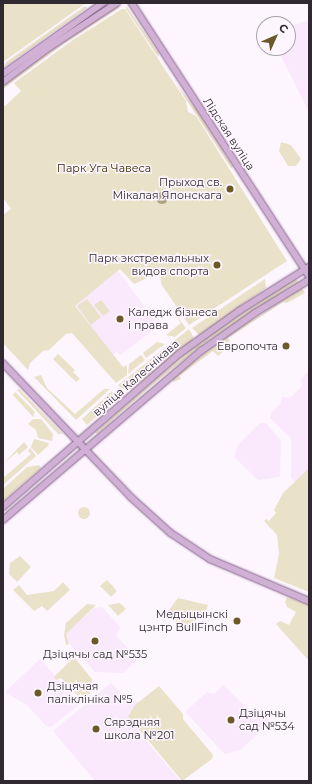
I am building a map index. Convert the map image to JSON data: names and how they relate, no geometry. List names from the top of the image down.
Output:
{
  "streets": {
    "main road": ["Лідская вуліца", "вуліца Калеснікава"]
  },
  "crossings": [
    ["Лідская вуліца", "вуліца Калеснікава"]
  ],
  "parks": ["Парк Уга Чавеса"],
  "places": [
    "Прыход св. Мікалая Японскага",
    "Парк экстремальных видов спорта",
    "Каледж бізнеса і права",
    "Европочта",
    "Медыцынскі цэнтр BullFinch",
    "Дзіцячы сад №535",
    "Дзіцячая паліклініка №5",
    "Дзіцячы сад №534",
    "Сярэдняя школа №201"
  ],
  "north": "top right"
}
